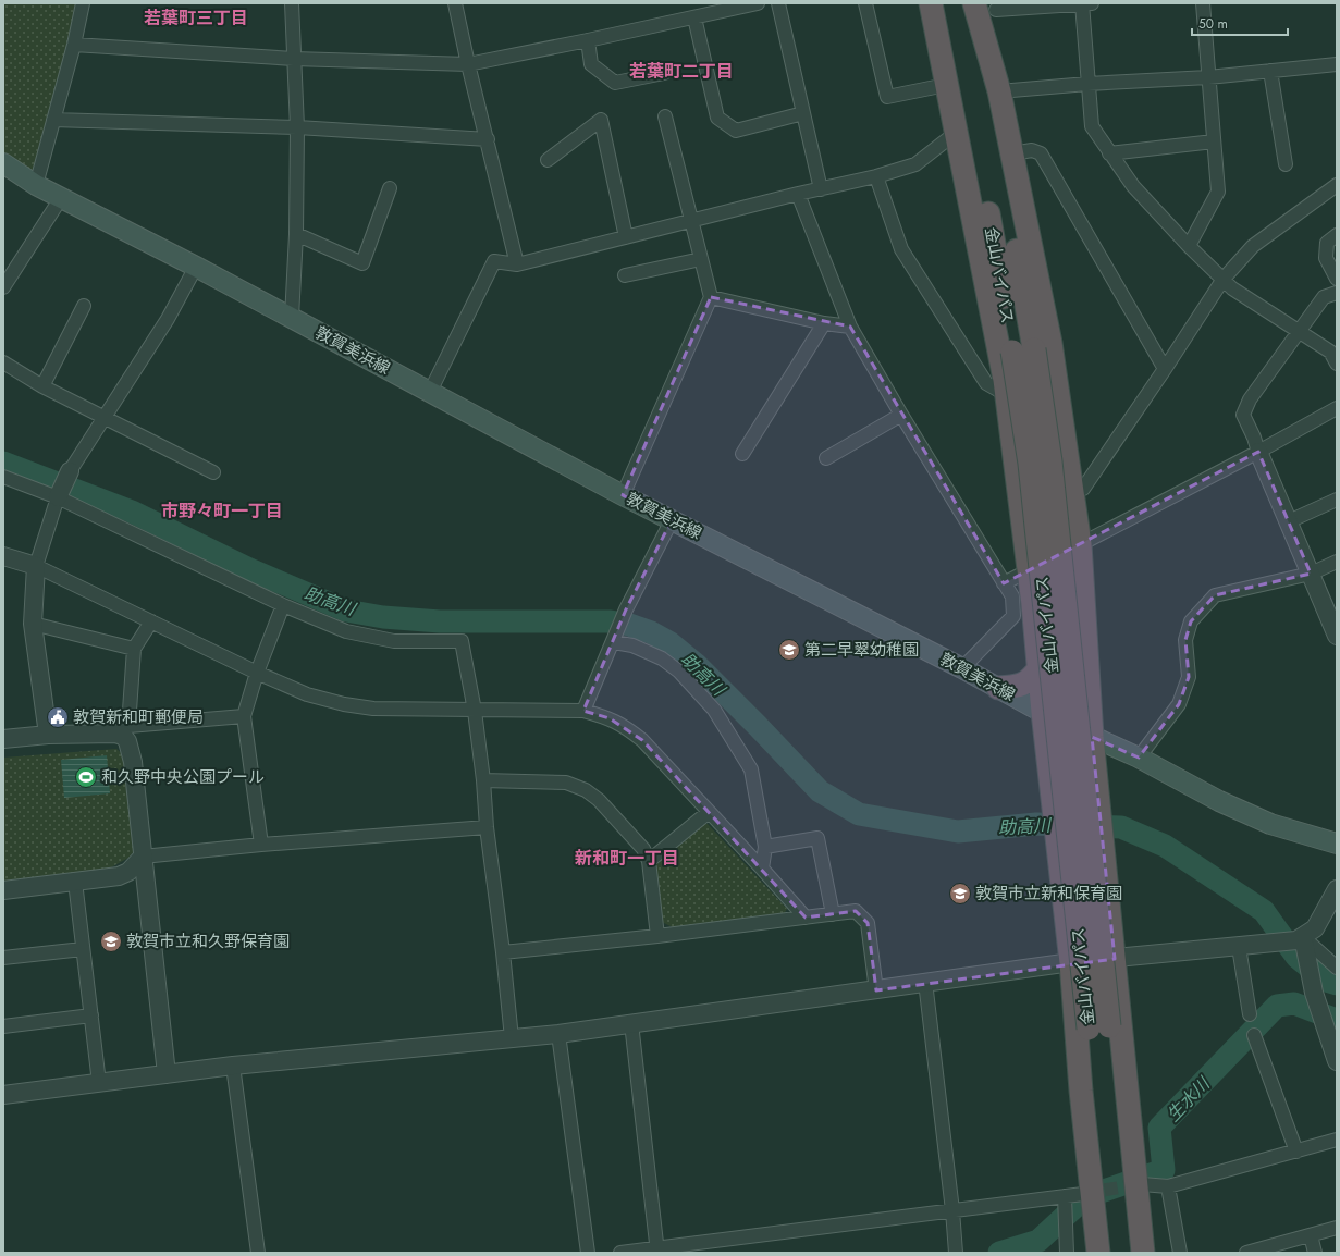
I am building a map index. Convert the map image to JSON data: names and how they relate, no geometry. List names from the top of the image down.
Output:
{
  "streets": {
    "highway": ["金山バイパス"],
    "main road": ["敦賀美浜線"]
  },
  "districts": [
    "若葉町三丁目",
    "若葉町二丁目",
    "市野々町一丁目",
    "新和町一丁目"
  ],
  "water": ["助高川", "生水川"],
  "places": {
    "school or university": ["第二早翠幼稚園", "敦賀市立新和保育園", "敦賀市立和久野保育園"],
    "public building": ["敦賀新和町郵便局"],
    "sports": ["和久野中央公園プール"]
  },
  "scale_bar": "50 m"
}
